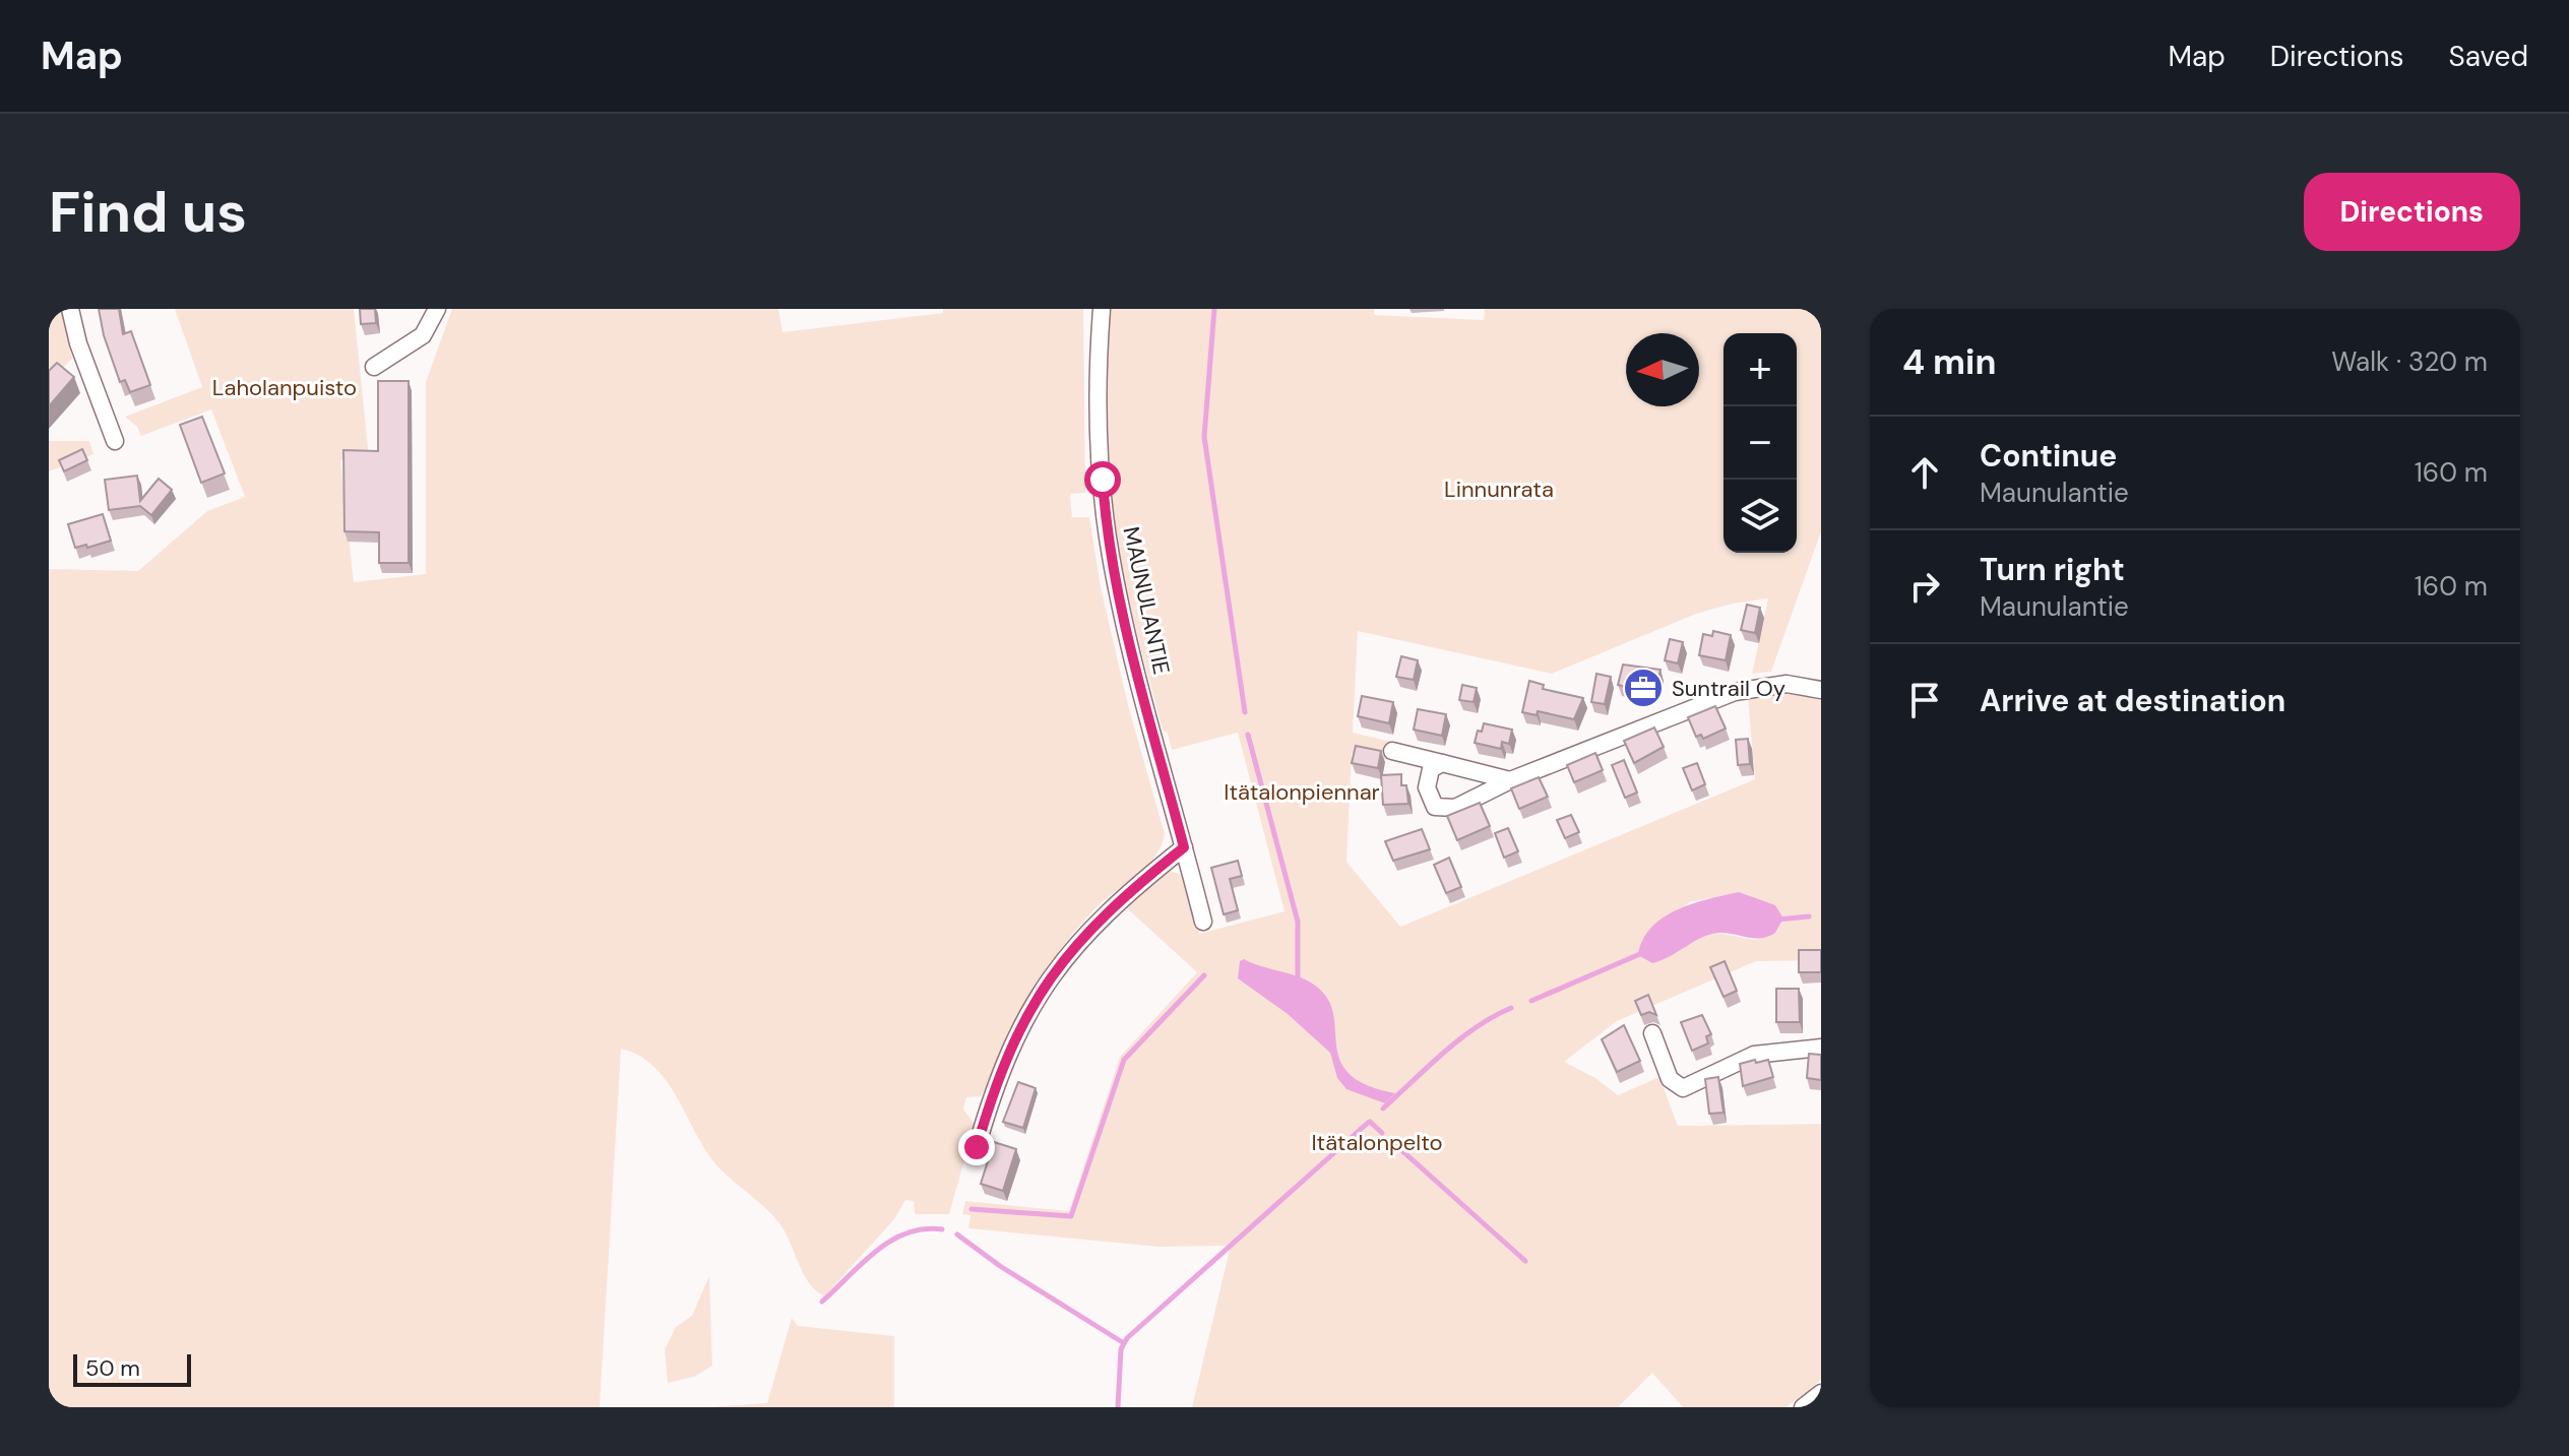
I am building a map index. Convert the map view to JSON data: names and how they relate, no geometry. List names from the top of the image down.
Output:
{
  "streets": {
    "street": ["MAUNULANTIE"]
  },
  "parks": [
    "Laholanpuisto",
    "Linnunrata",
    "Itätalonpiennar",
    "Itätalonpelto"
  ],
  "places": {
    "office": ["Suntrail Oy"]
  },
  "scale_bar": "50 m",
  "north": "left",
  "page": {
    "header": "Map",
    "nav": ["Map", "Directions", "Saved"],
    "buttons": "Directions",
    "title": "Find us",
    "heading": ["4 min", "Walk · 320 m"],
    "map_buttons": ["+", "−"],
    "list": [
      ["Continue", "Maunulantie", "160 m"],
      ["Turn right", "Maunulantie", "160 m"],
      "Arrive at destination"
    ],
    "scale": "50 m"
  }
}
